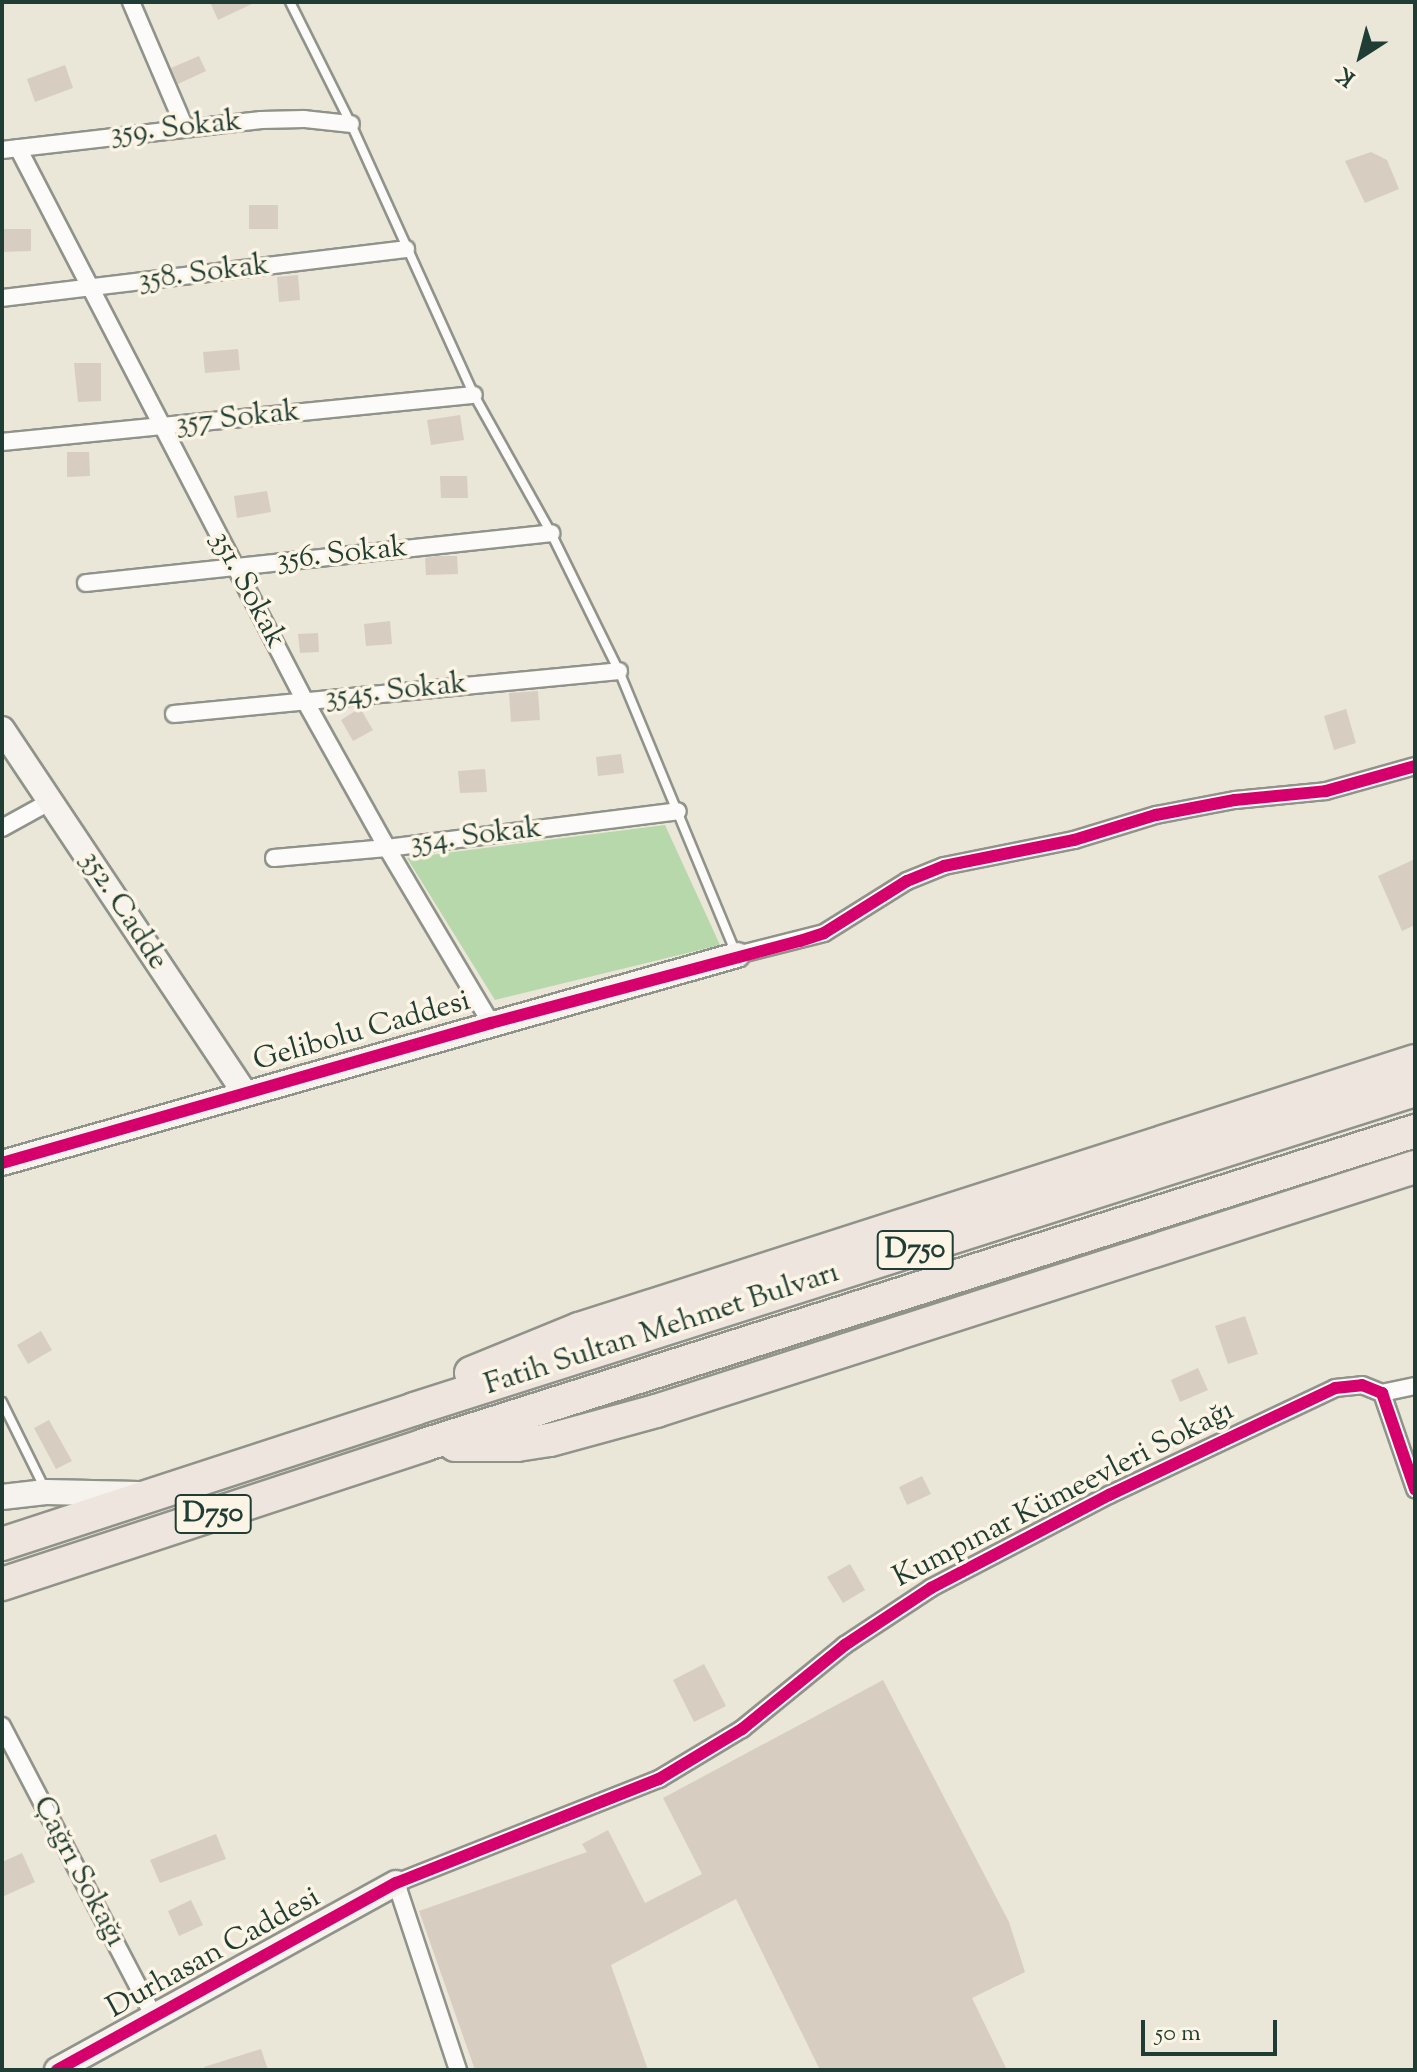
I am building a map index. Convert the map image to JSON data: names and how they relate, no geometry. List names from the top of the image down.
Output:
{
  "streets": {
    "highway": ["D750", "Fatih Sultan Mehmet Bulvarı"],
    "street": [
      "359. Sokak",
      "358. Sokak",
      "357 Sokak",
      "356. Sokak",
      "351. Sokak",
      "3545. Sokak",
      "354. Sokak",
      "352. Cadde",
      "Gelibolu Caddesi",
      "Kumpınar Kümeevleri Sokağı",
      "Çağrı Sokağı",
      "Durhasan Caddesi"
    ]
  },
  "crossings": [
    ["359. Sokak", "351. Sokak"],
    ["358. Sokak", "351. Sokak"],
    ["357 Sokak", "351. Sokak"],
    ["356. Sokak", "351. Sokak"],
    ["351. Sokak", "3545. Sokak"],
    ["351. Sokak", "354. Sokak"],
    ["351. Sokak", "Gelibolu Caddesi"],
    ["352. Cadde", "Gelibolu Caddesi"],
    ["Kumpınar Kümeevleri Sokağı", "Durhasan Caddesi"],
    ["Çağrı Sokağı", "Durhasan Caddesi"]
  ],
  "scale_bar": "50 m",
  "north": "bottom left"
}
